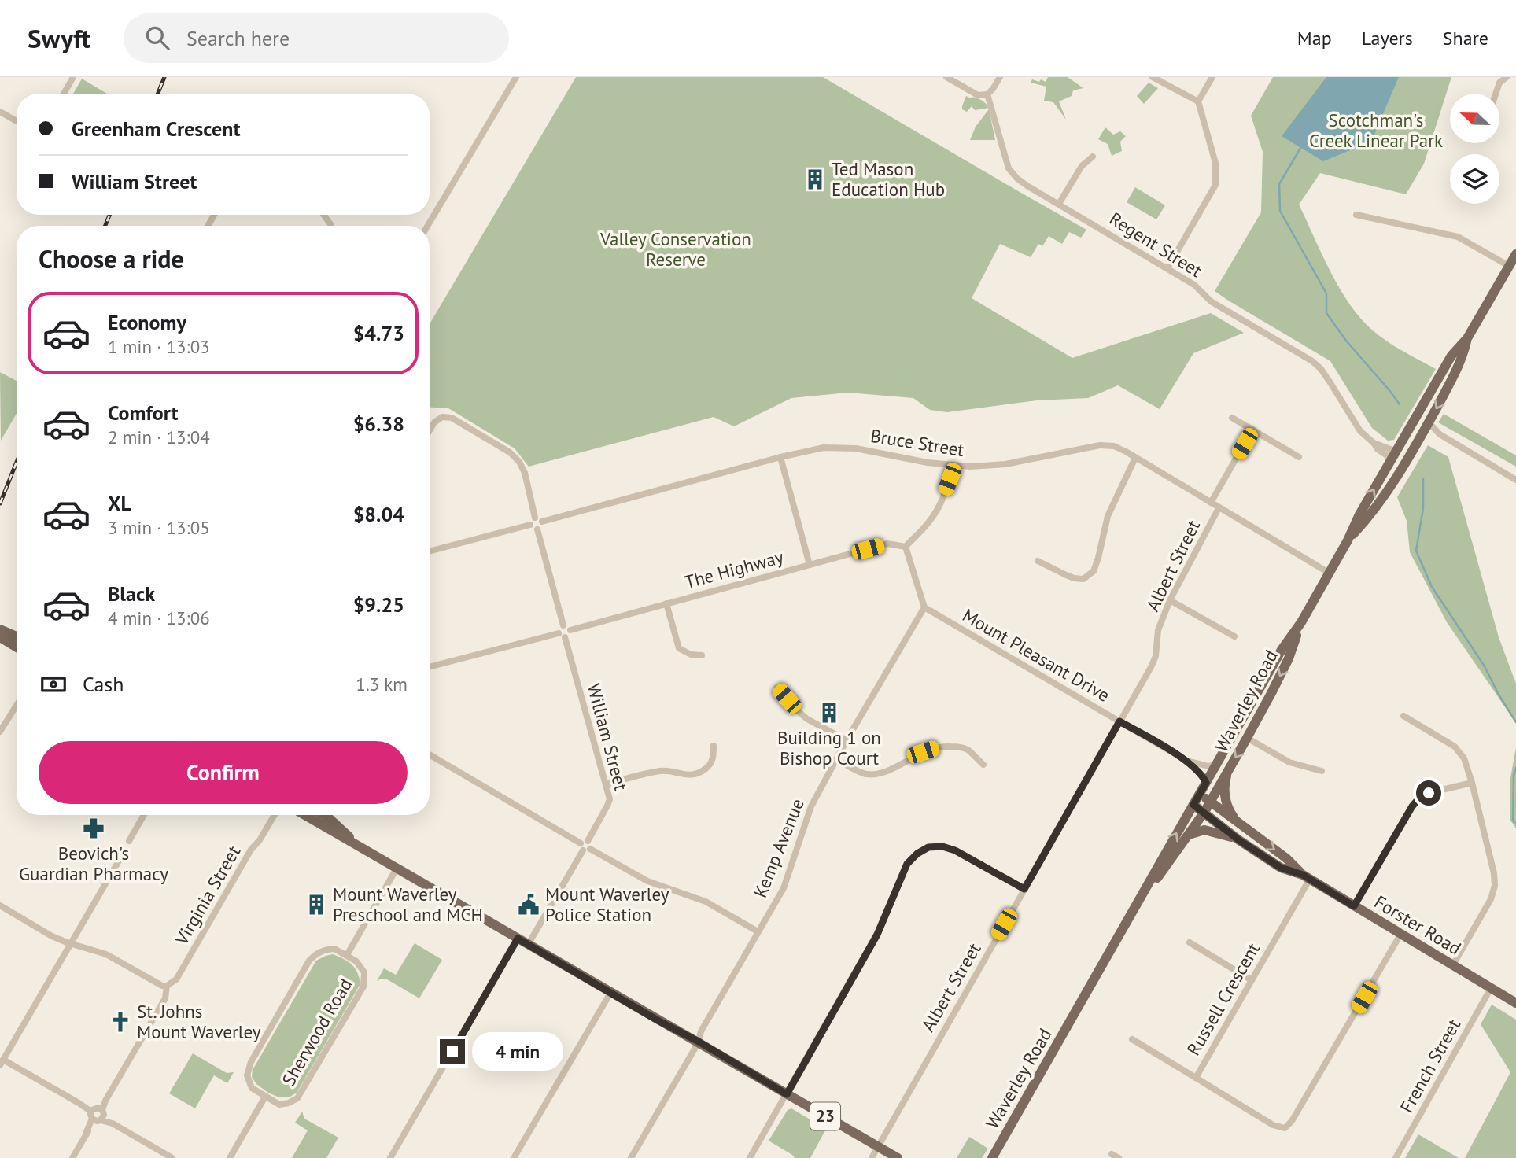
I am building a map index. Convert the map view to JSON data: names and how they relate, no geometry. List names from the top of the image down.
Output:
{
  "streets": {
    "main road": ["Waverley Road", "Forster Road", "23"],
    "street": [
      "Regent Street",
      "Bruce Street",
      "Albert Street",
      "The Highway",
      "Mount Pleasant Drive",
      "William Street",
      "Kemp Avenue",
      "Virginia Street",
      "Russell Crescent",
      "Sherwood Road",
      "French Street"
    ]
  },
  "crossings": [
    ["Regent Street", "Waverley Road"],
    ["Bruce Street", "Albert Street"],
    ["Bruce Street", "Waverley Road"],
    ["Albert Street", "Mount Pleasant Drive"],
    ["Albert Street", "23"],
    ["The Highway", "William Street"],
    ["Mount Pleasant Drive", "Waverley Road"],
    ["Mount Pleasant Drive", "Kemp Avenue"],
    ["Waverley Road", "Forster Road"],
    ["Kemp Avenue", "23"],
    ["Forster Road", "Russell Crescent"],
    ["Forster Road", "French Street"],
    ["Sherwood Road", "23"]
  ],
  "parks": ["Scotchman's Creek Linear Park", "Valley Conservation Reserve"],
  "places": {
    "building": ["Ted Mason Education Hub", "Building 1 on Bishop Court", "Mount Waverley Preschool and MCH"],
    "pharmacy": ["Beovich's Guardian Pharmacy"],
    "public building": ["Mount Waverley Police Station"],
    "church": ["St. Johns Mount Waverley"]
  },
  "north": "left",
  "page": {
    "header": "Swyft",
    "search": "Search here",
    "nav": ["Map", "Layers", "Share"],
    "banner": ["Greenham Crescent", "William Street"],
    "heading": "Choose a ride",
    "list": [
      {
        "name": "Economy",
        "note": "1 min · 13:03",
        "value": "$4.73"
      },
      {
        "name": "Comfort",
        "note": "2 min · 13:04",
        "value": "$6.38"
      },
      {
        "name": "XL",
        "note": "3 min · 13:05",
        "value": "$8.04"
      },
      {
        "name": "Black",
        "note": "4 min · 13:06",
        "value": "$9.25"
      }
    ],
    "pay": ["Cash", "1.3 km"],
    "buttons": "Confirm",
    "bubble": "4 min"
  }
}
